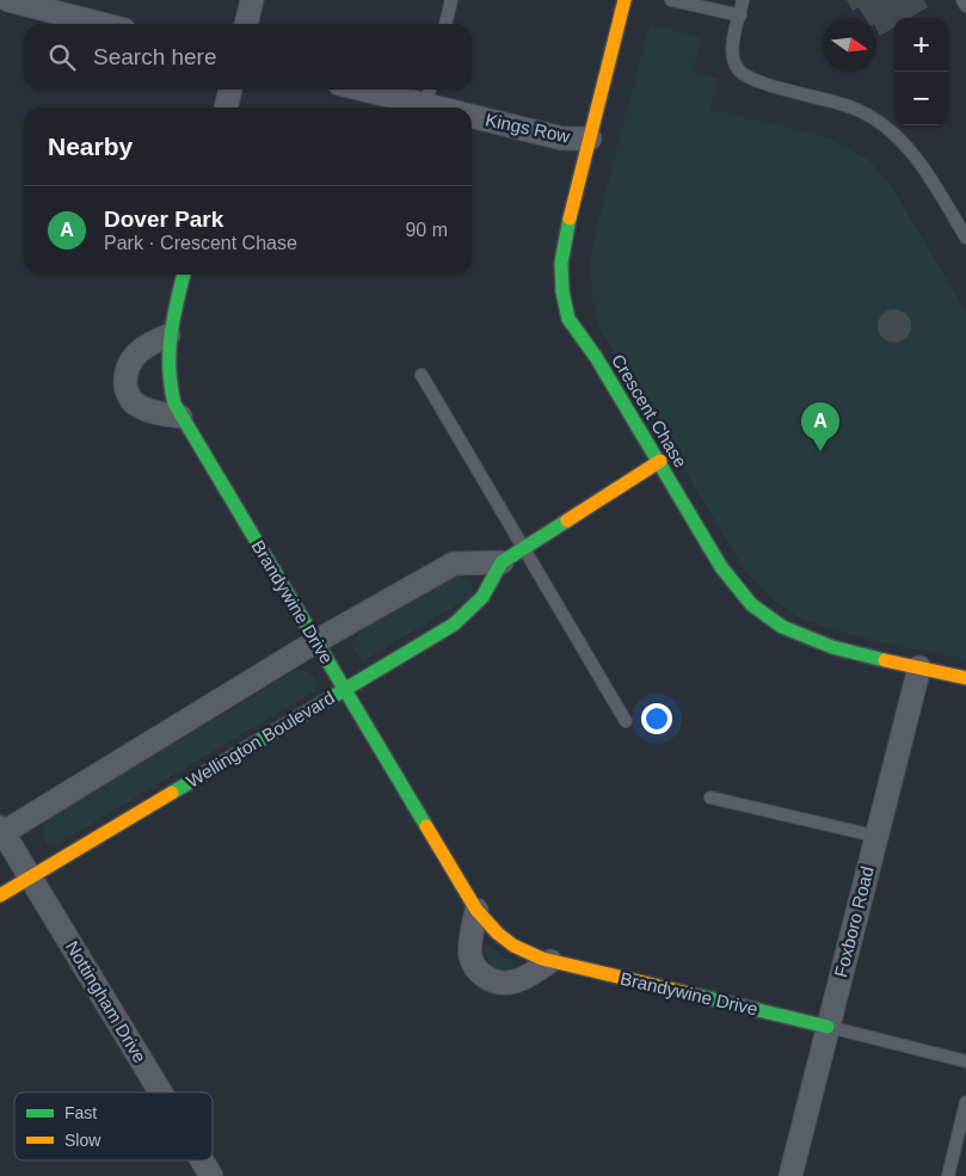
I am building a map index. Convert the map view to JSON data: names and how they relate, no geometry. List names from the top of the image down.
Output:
{
  "streets": {
    "street": [
      "Kings Row",
      "Crescent Chase",
      "Brandywine Drive",
      "Wellington Boulevard",
      "Foxboro Road",
      "Nottingham Drive"
    ]
  },
  "crossings": [
    ["Kings Row", "Crescent Chase"],
    ["Crescent Chase", "Wellington Boulevard"],
    ["Crescent Chase", "Foxboro Road"],
    ["Brandywine Drive", "Wellington Boulevard"],
    ["Brandywine Drive", "Foxboro Road"],
    ["Wellington Boulevard", "Nottingham Drive"]
  ],
  "legend": ["Fast", "Slow"],
  "north": "right",
  "page": {
    "map_buttons": ["+", "−"],
    "search": "Search here",
    "heading": "Nearby",
    "list": [
      {
        "mark": "A",
        "name": "Dover Park",
        "note": "Park · Crescent Chase",
        "value": "90 m"
      }
    ],
    "pins": "A"
  }
}
